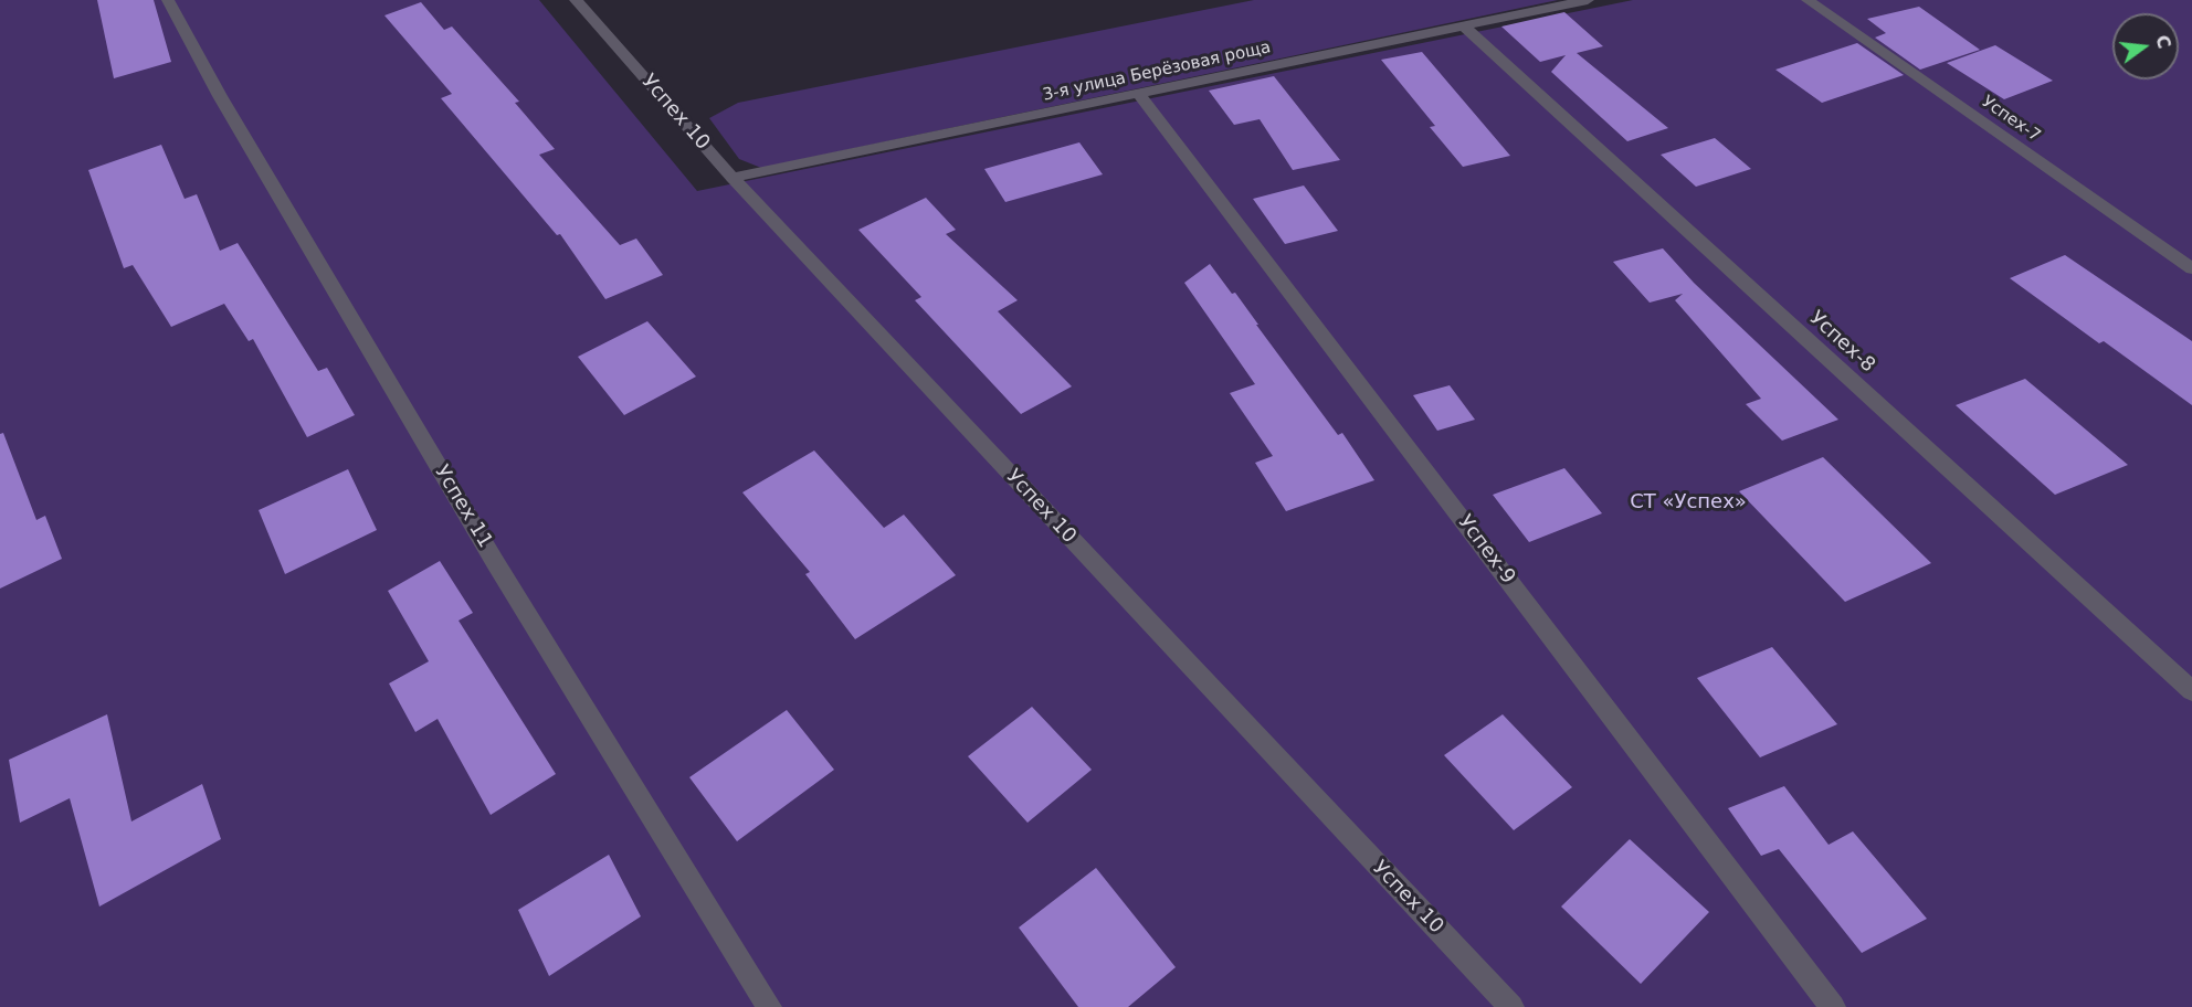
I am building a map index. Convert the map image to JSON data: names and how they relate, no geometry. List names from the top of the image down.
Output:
{
  "streets": {
    "street": [
      "3-я улица Берёзовая роща",
      "Успех 10",
      "Успех-7",
      "Успех-8",
      "Успех 11",
      "Успех-9"
    ]
  },
  "crossings": [
    ["3-я улица Берёзовая роща", "Успех 10"],
    ["3-я улица Берёзовая роща", "Успех-8"],
    ["3-я улица Берёзовая роща", "Успех-9"]
  ],
  "parks": ["СТ «Успех»"],
  "north": "right"
}
